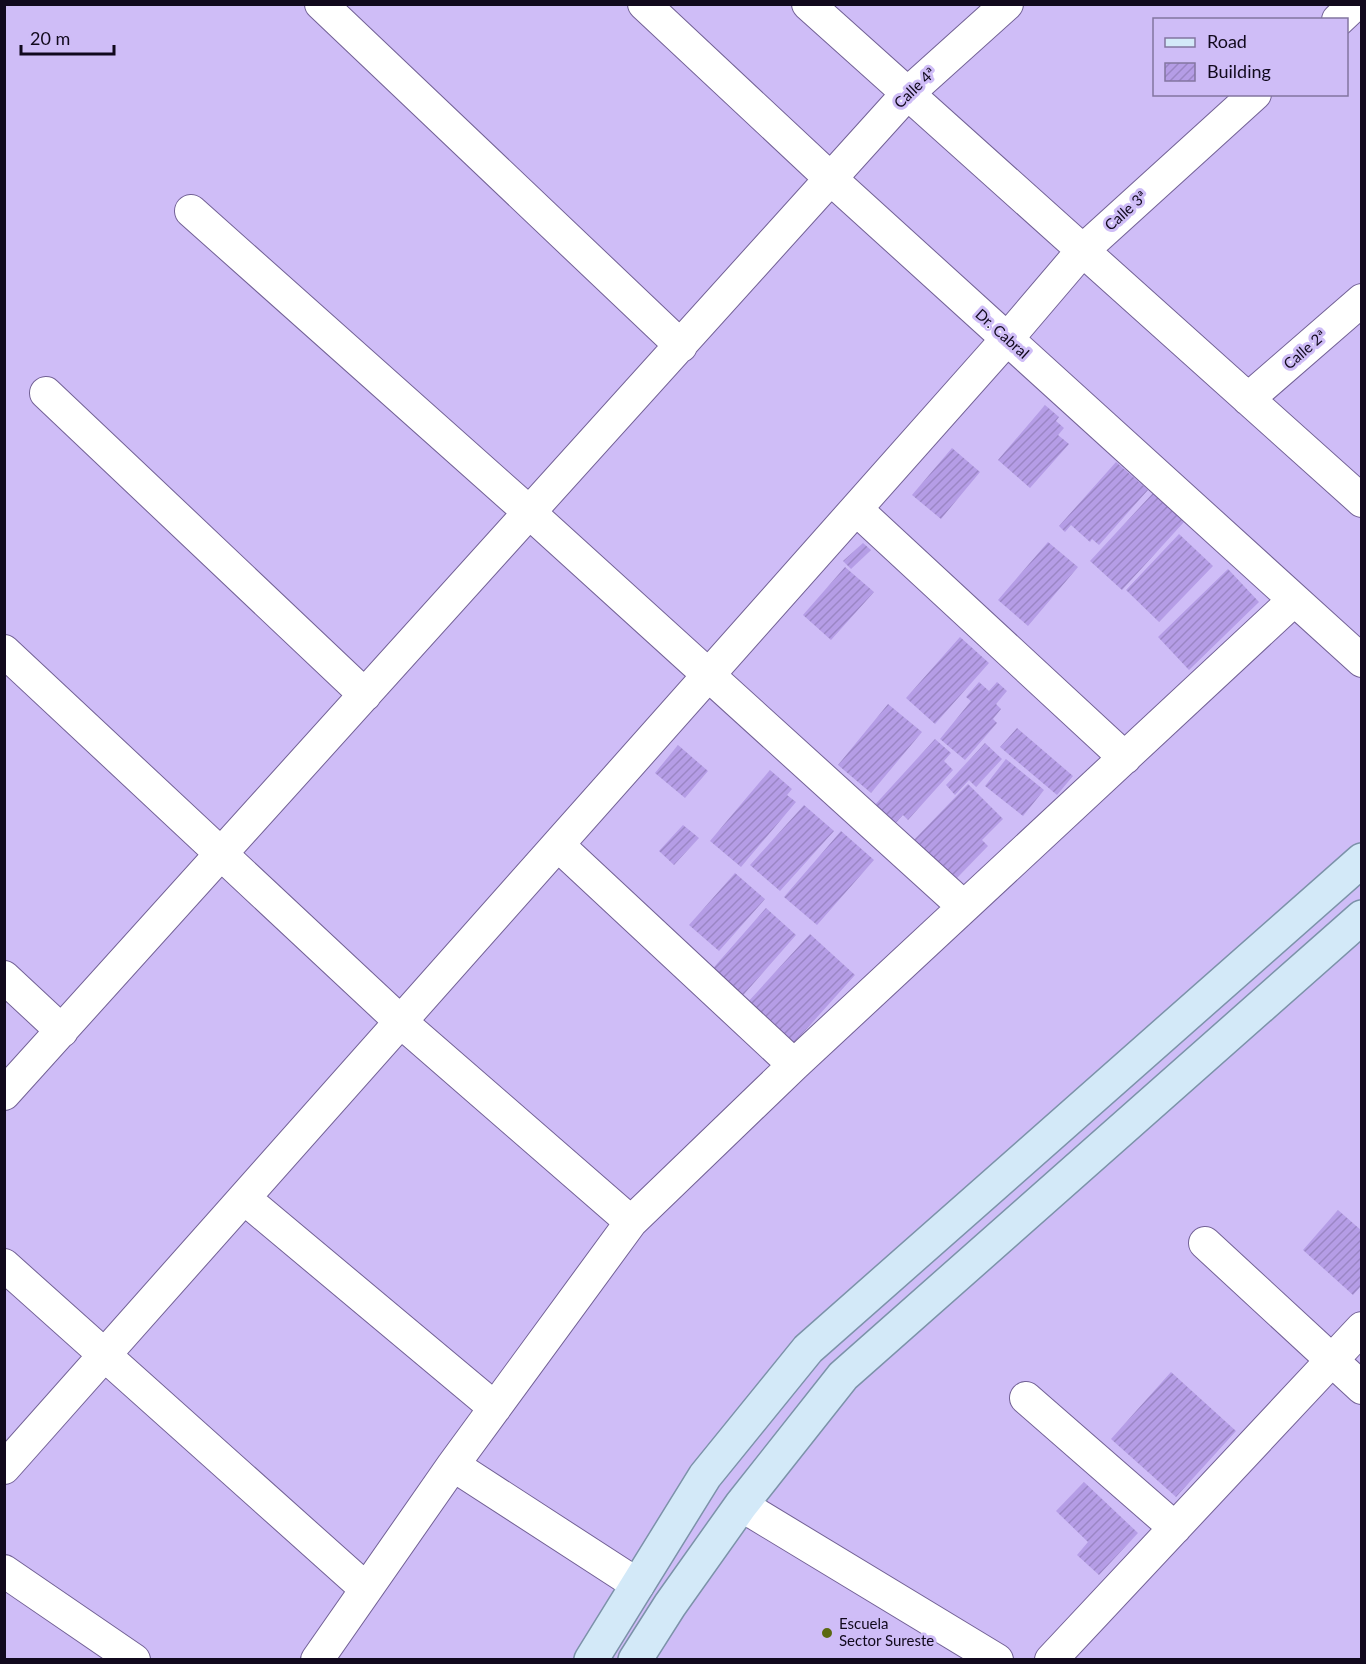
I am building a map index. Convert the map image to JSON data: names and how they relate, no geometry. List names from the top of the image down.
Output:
{
  "streets": {
    "street": [
      "Calle 4ª",
      "Calle 3ª",
      "Dr. Cabral",
      "Calle 2ª"
    ]
  },
  "crossings": [
    ["Calle 4ª", "Dr. Cabral"],
    ["Calle 3ª", "Dr. Cabral"]
  ],
  "places": ["Escuela Sector Sureste"],
  "legend": ["Road", "Building"],
  "scale_bar": "20 m"
}
